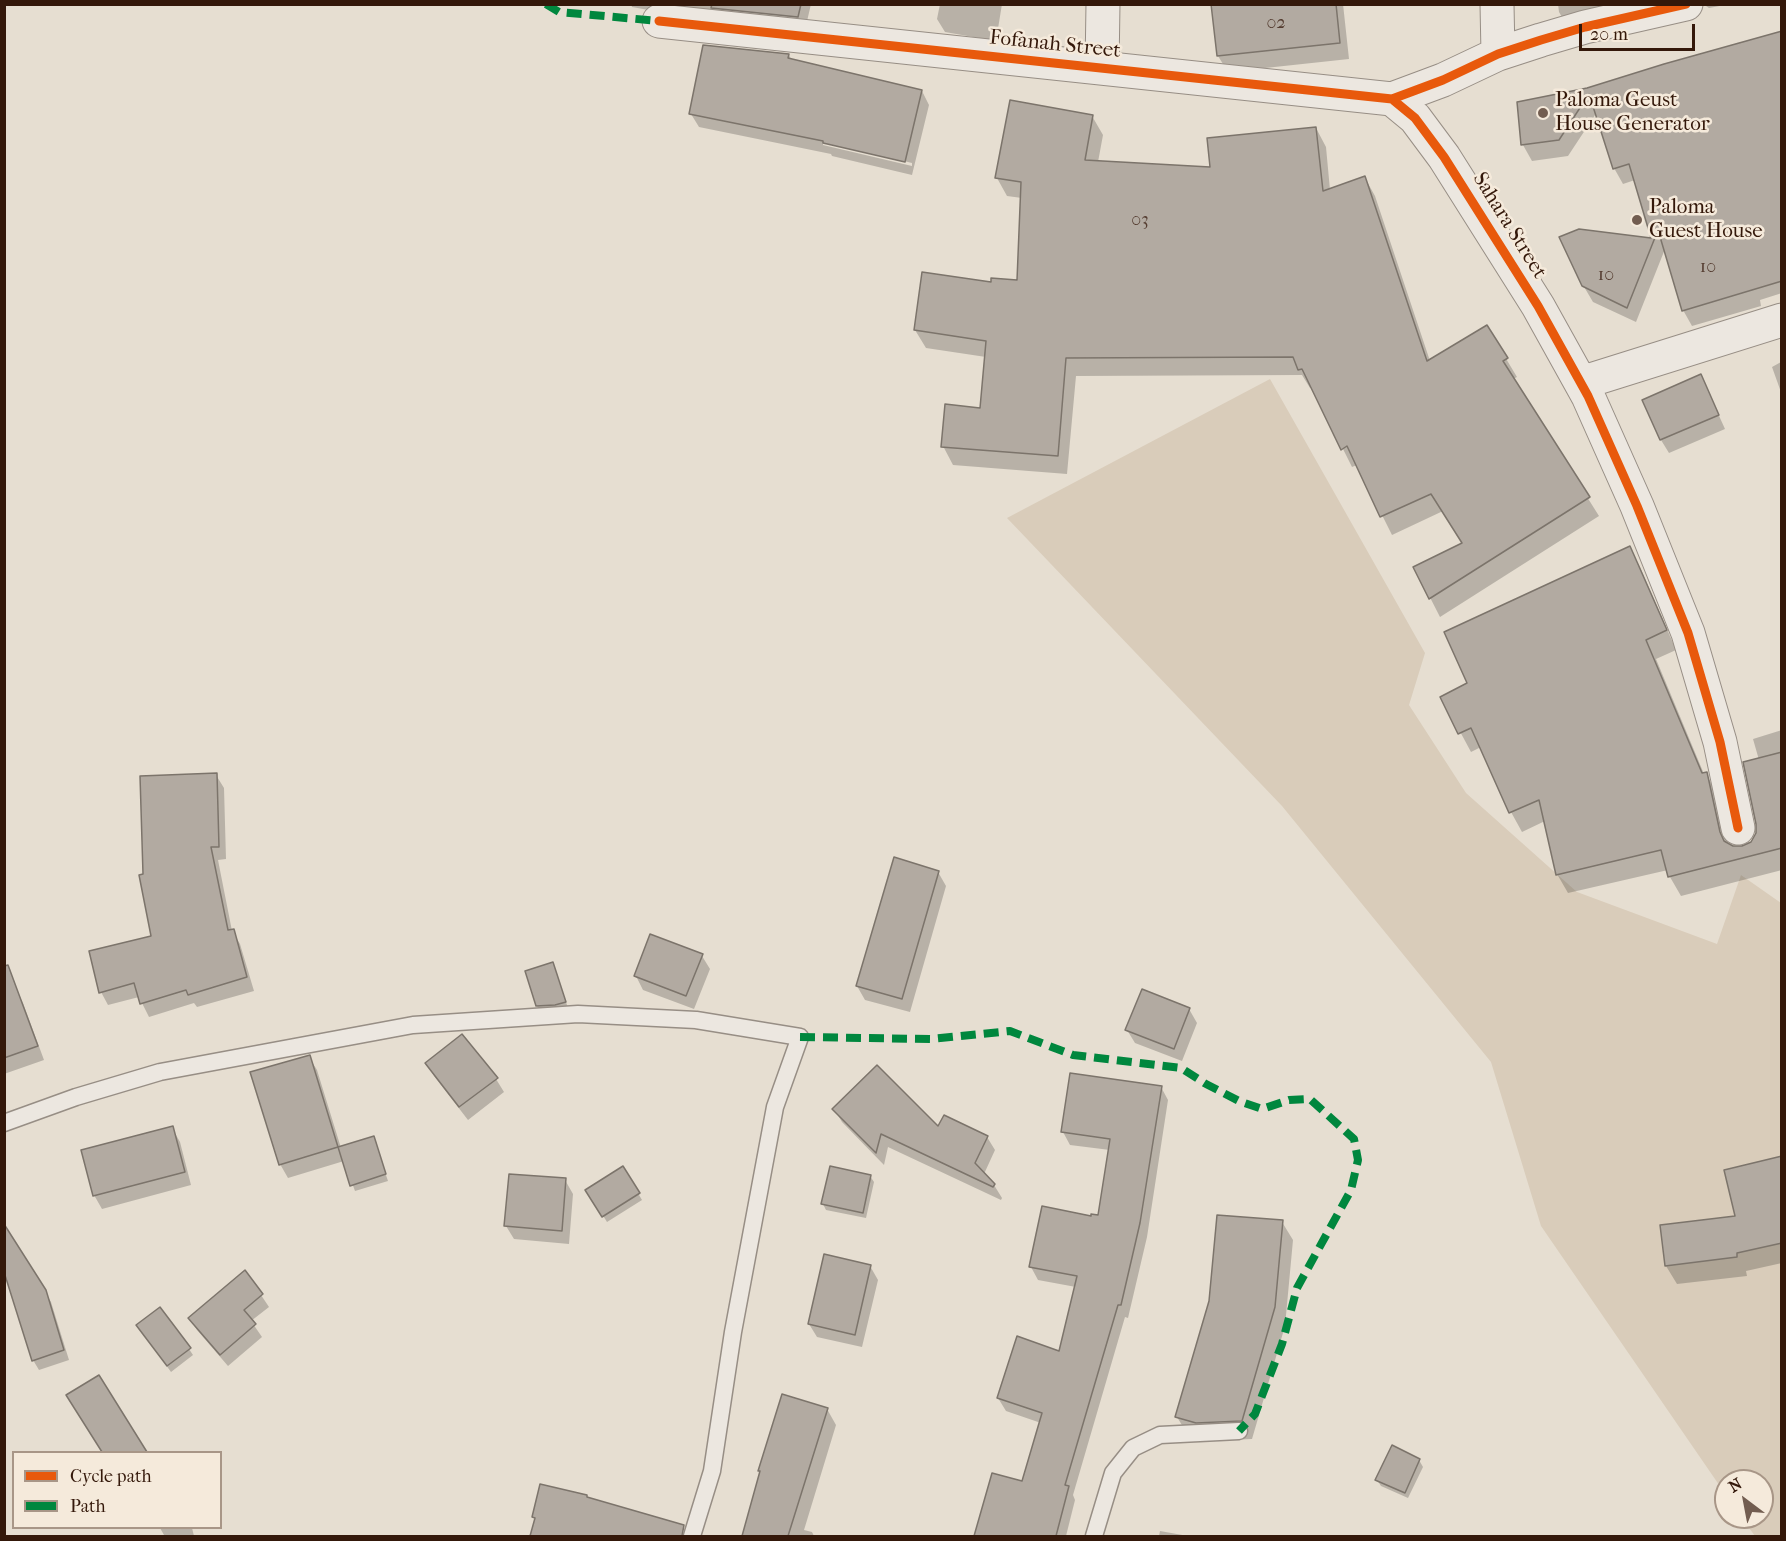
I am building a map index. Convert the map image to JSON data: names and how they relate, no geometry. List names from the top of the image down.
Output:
{
  "streets": {
    "street": ["Fofanah Street", "Sahara Street"]
  },
  "crossings": [
    ["Fofanah Street", "Sahara Street"]
  ],
  "places": ["Paloma Geust House Generator", "Paloma Guest House"],
  "house_numbers": [
    "02",
    "03",
    "10",
    "10"
  ],
  "legend": ["Cycle path", "Path"],
  "scale_bar": "20 m",
  "north": "top left"
}
